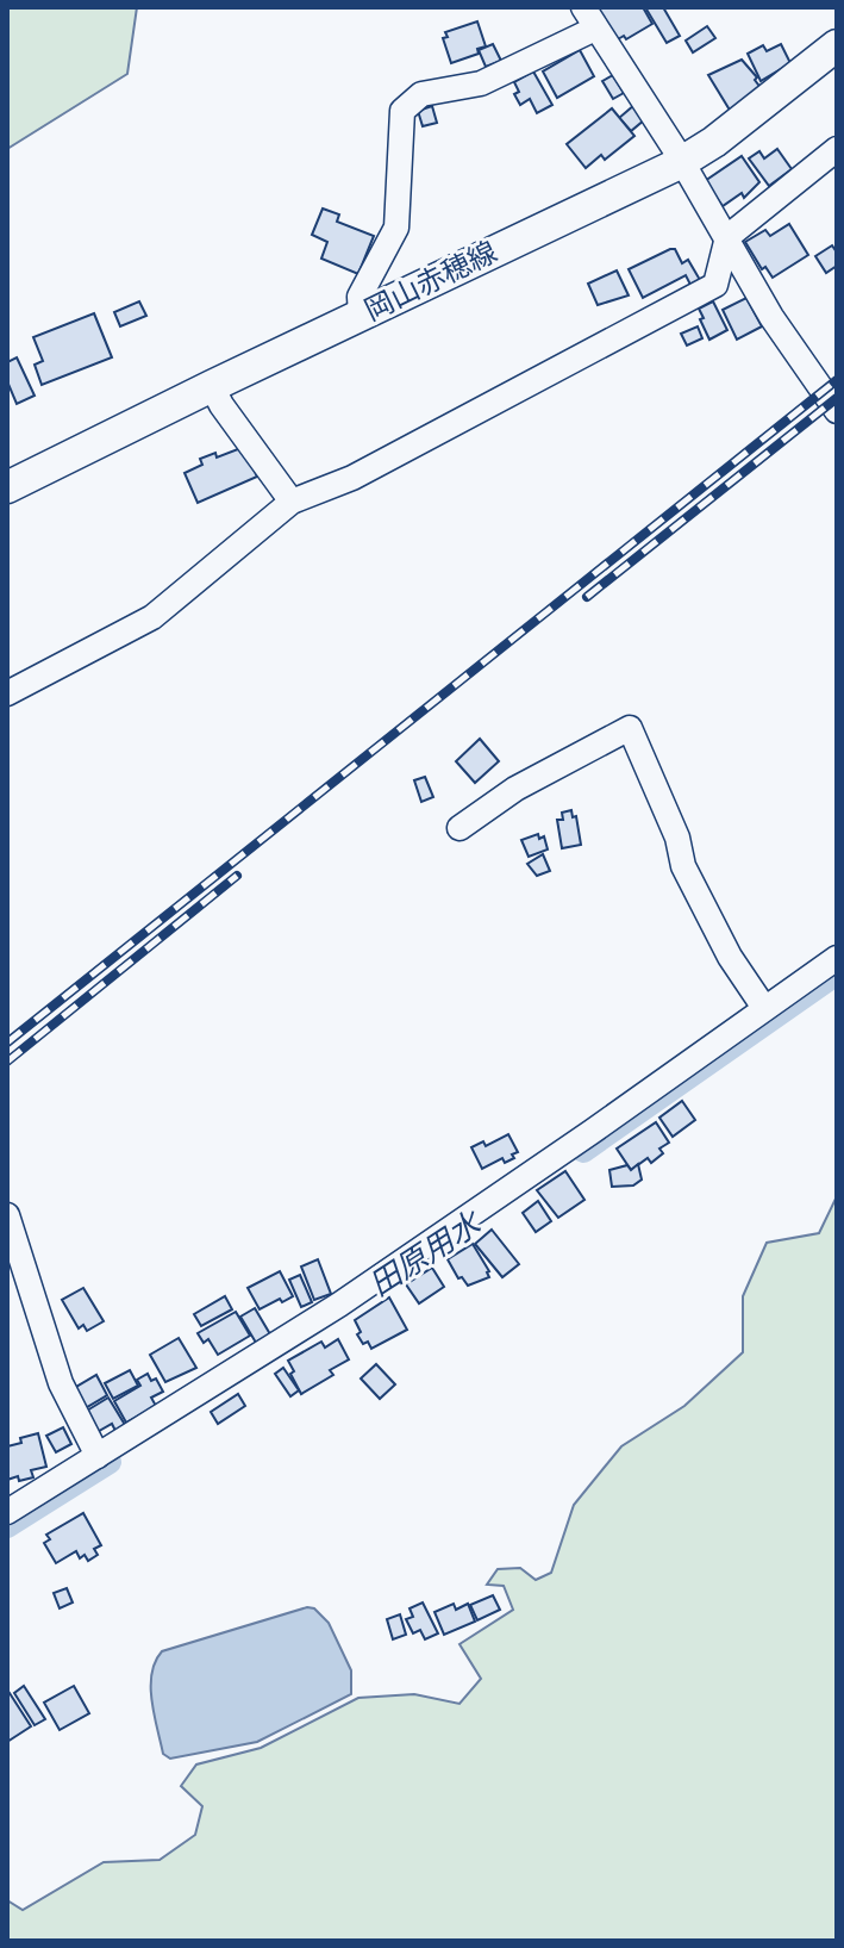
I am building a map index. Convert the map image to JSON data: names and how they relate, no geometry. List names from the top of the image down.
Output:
{
  "streets": {
    "main road": ["岡山赤穂線"]
  },
  "water": ["田原用水"]
}
